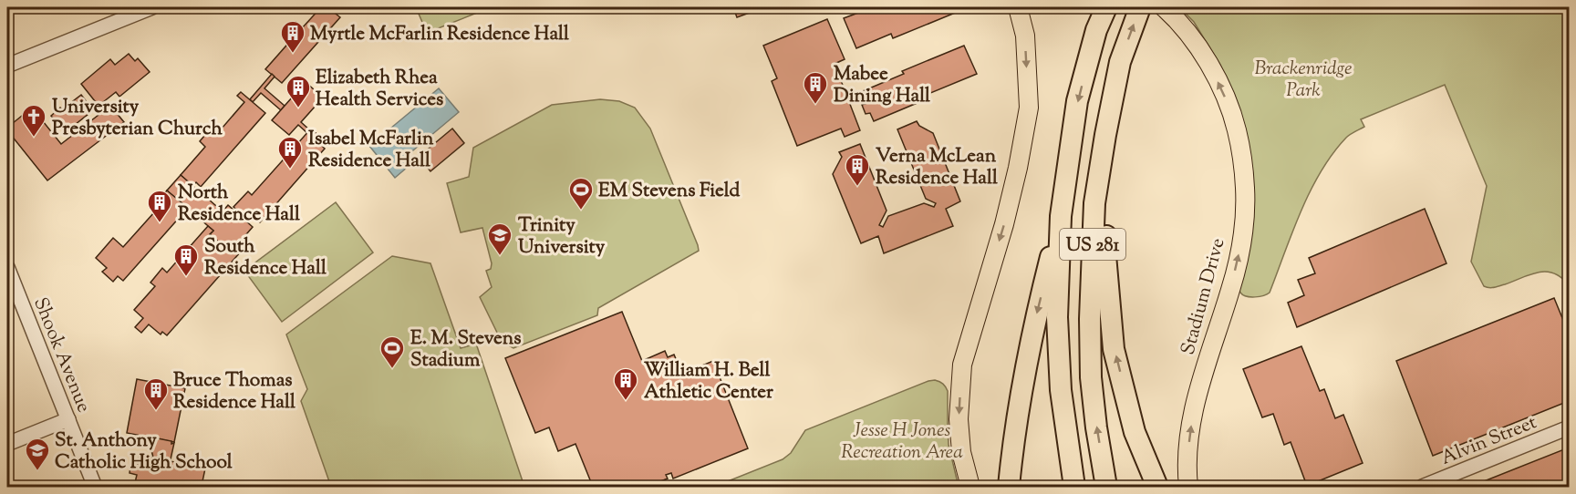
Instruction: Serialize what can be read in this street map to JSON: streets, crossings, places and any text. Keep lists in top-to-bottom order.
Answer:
{
  "streets": {
    "highway": ["US 281"],
    "main road": ["Stadium Drive"],
    "street": ["Shook Avenue", "Alvin Street"]
  },
  "one_way": ["Stadium Drive"],
  "parks": ["Brackenridge Park", "Jesse H Jones Recreation Area"],
  "places": {
    "building": [
      "Myrtle McFarlin Residence Hall",
      "Mabee Dining Hall",
      "Elizabeth Rhea Health Services",
      "Isabel McFarlin Residence Hall",
      "Verna McLean Residence Hall",
      "North Residence Hall",
      "South Residence Hall",
      "William H. Bell Athletic Center",
      "Bruce Thomas Residence Hall"
    ],
    "church": ["University Presbyterian Church"],
    "sports": ["EM Stevens Field", "E. M. Stevens Stadium"],
    "school or university": ["Trinity University", "St. Anthony Catholic High School"]
  }
}
